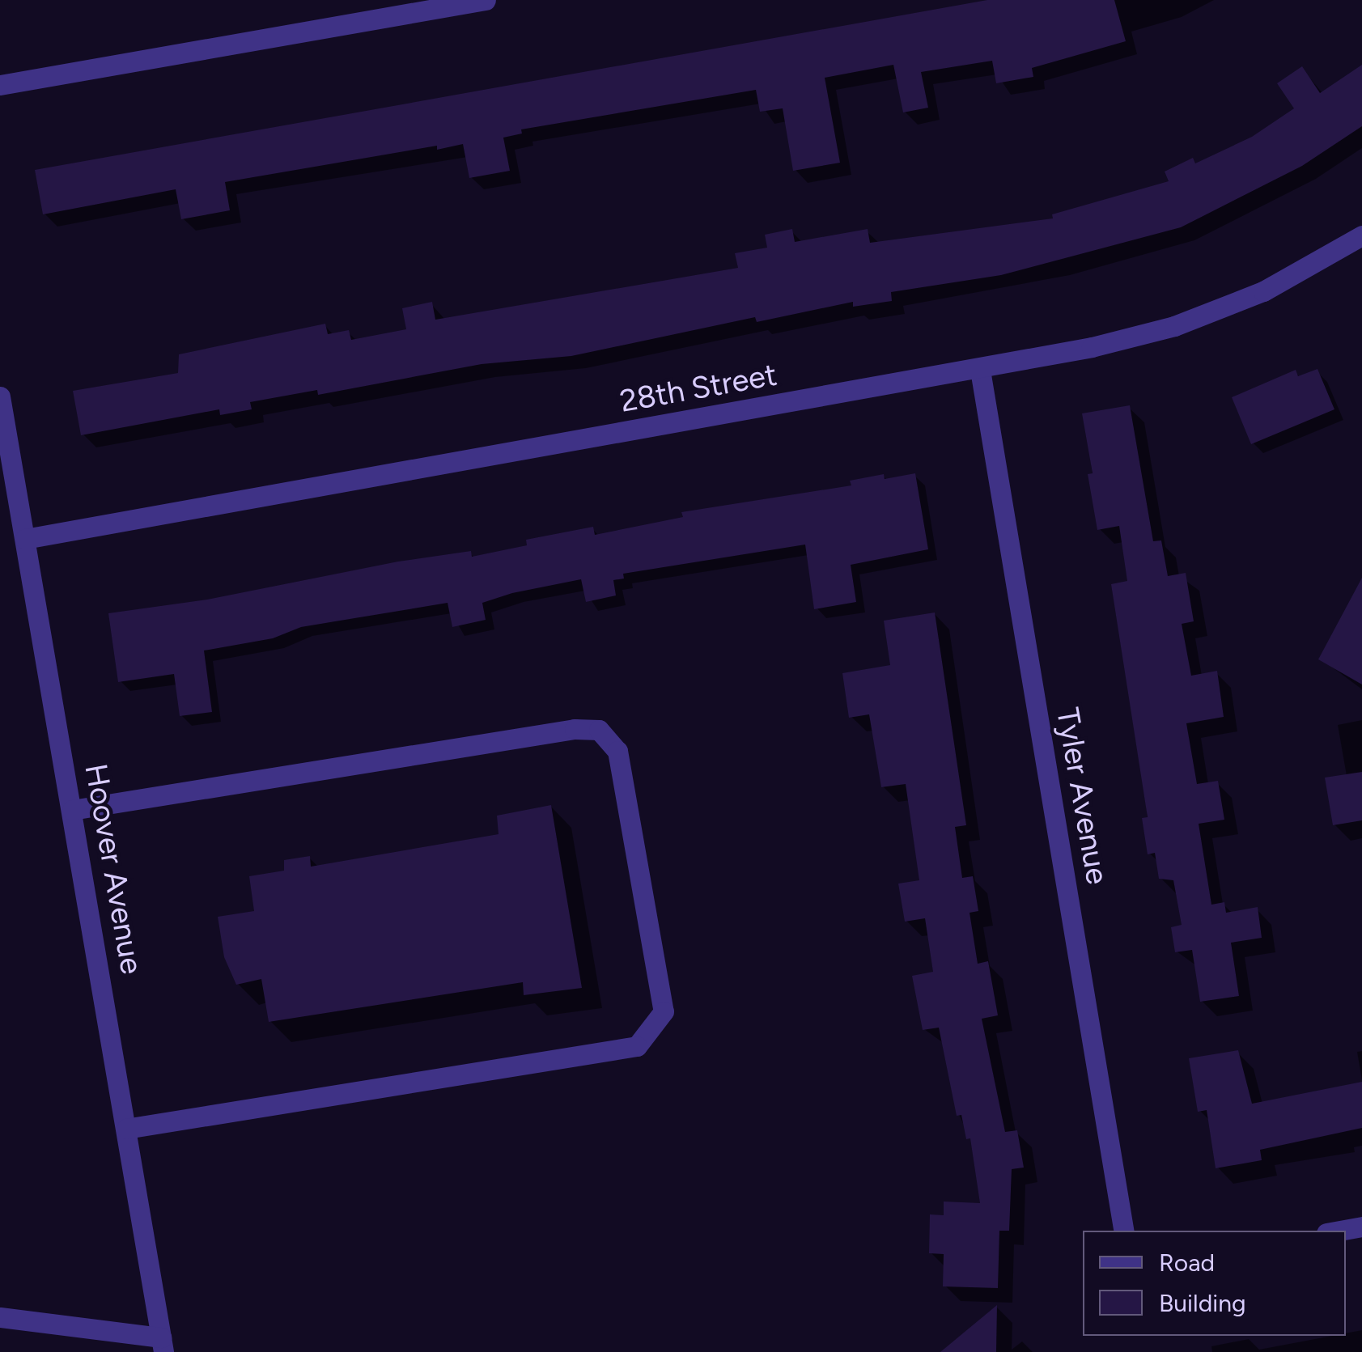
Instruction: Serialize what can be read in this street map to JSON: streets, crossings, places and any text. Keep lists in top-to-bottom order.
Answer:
{
  "streets": {
    "street": ["28th Street", "Tyler Avenue", "Hoover Avenue"]
  },
  "crossings": [
    ["28th Street", "Tyler Avenue"],
    ["28th Street", "Hoover Avenue"]
  ],
  "legend": ["Road", "Building"]
}
